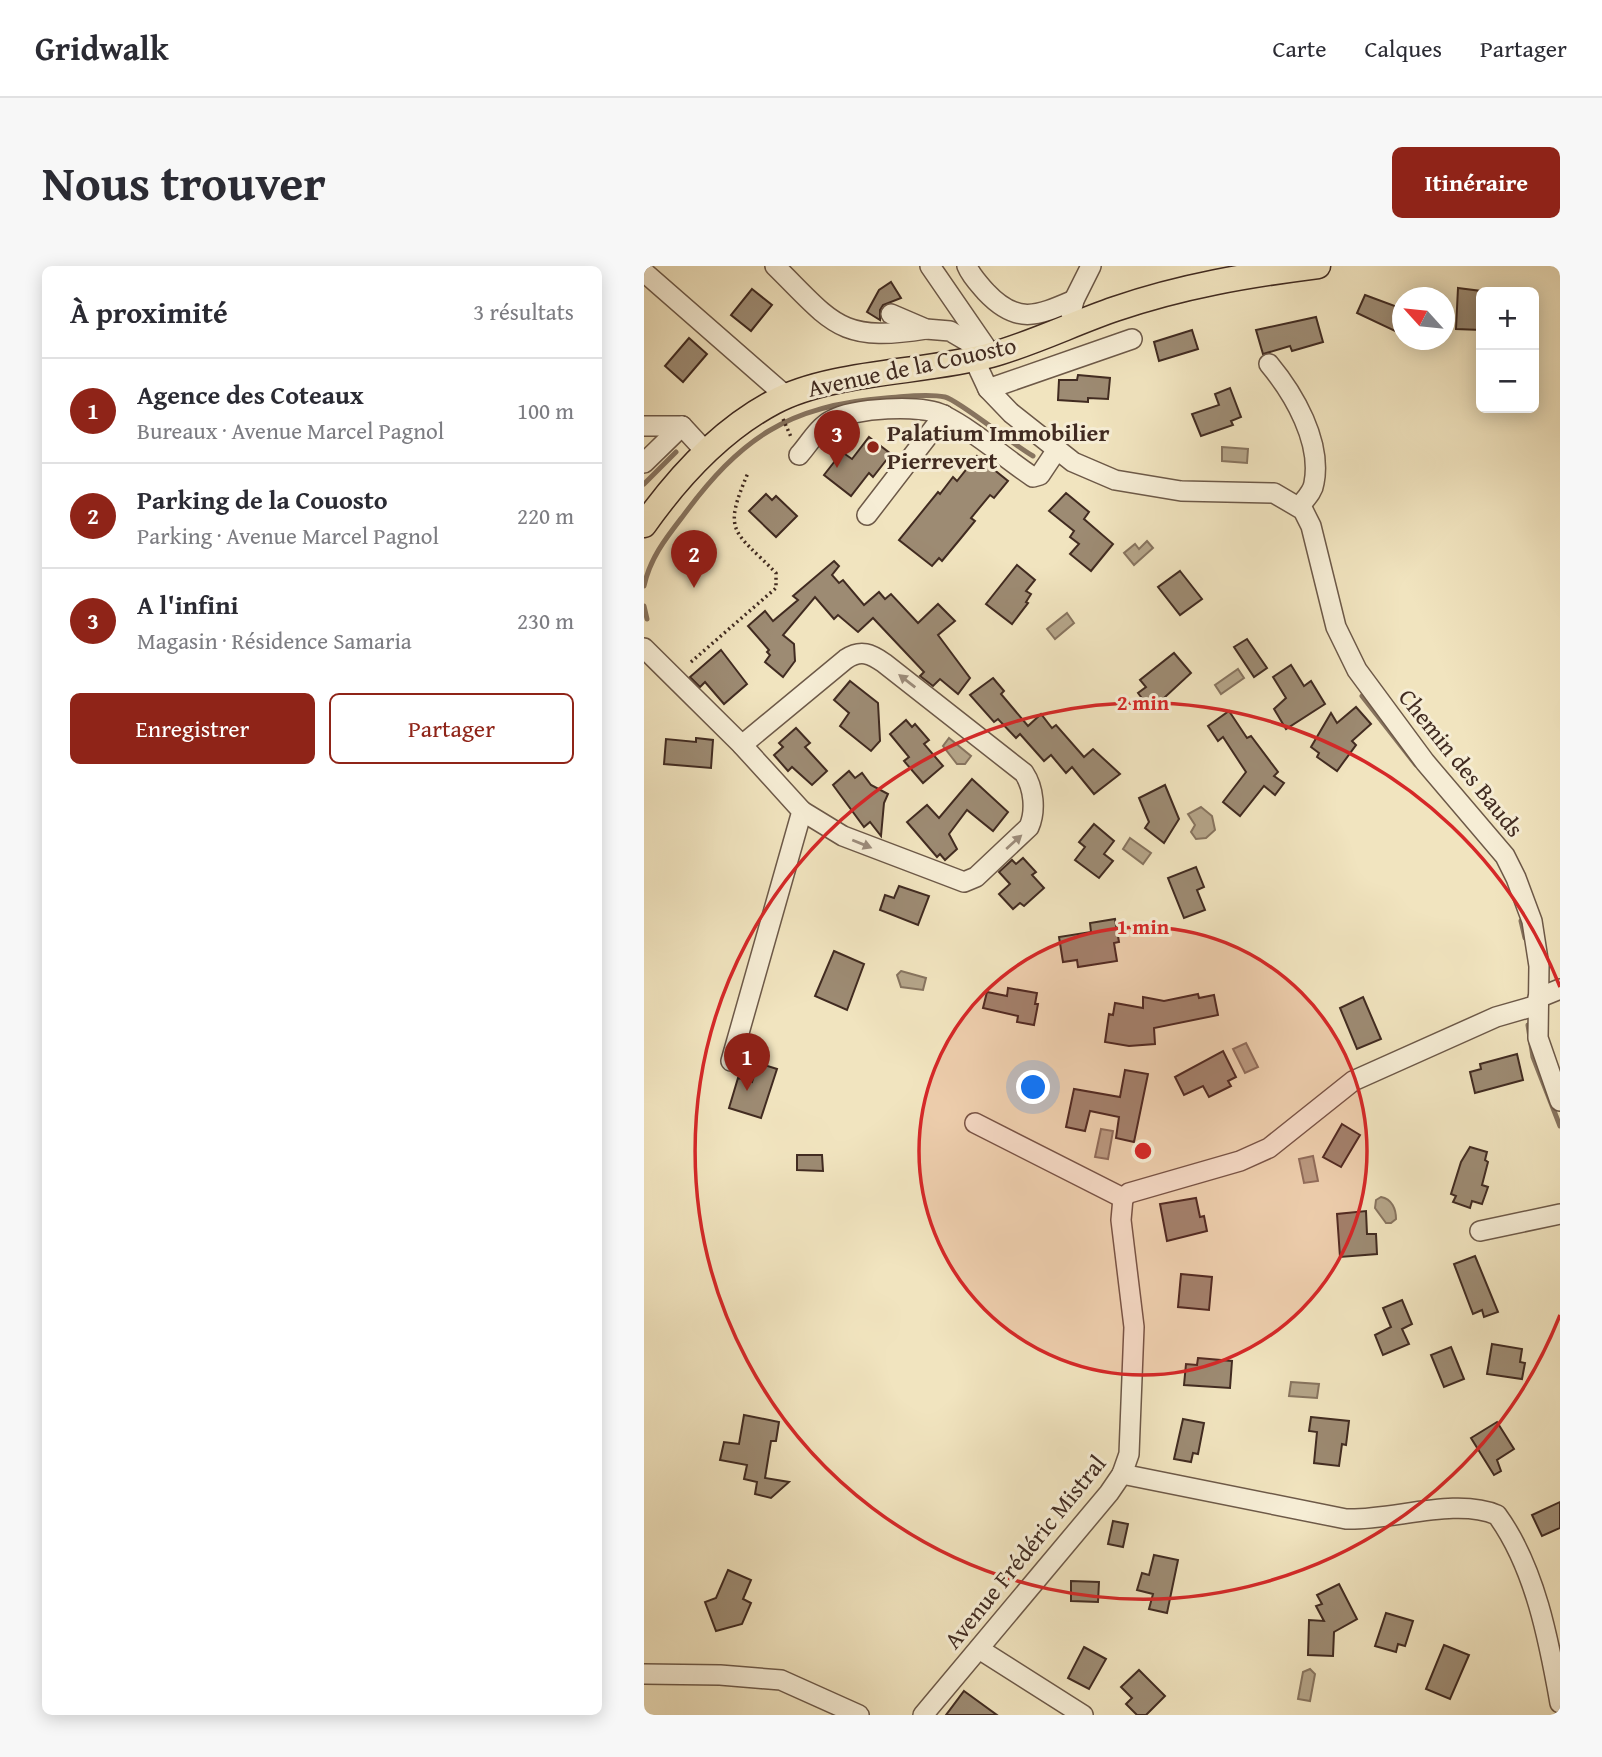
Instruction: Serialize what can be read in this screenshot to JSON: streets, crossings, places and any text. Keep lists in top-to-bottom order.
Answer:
{
  "streets": {
    "main road": ["Avenue de la Couosto"],
    "street": ["Chemin des Bauds", "Avenue Frédéric Mistral"]
  },
  "places": ["Palatium Immobilier Pierrevert"],
  "north": "top left",
  "page": {
    "header": "Gridwalk",
    "nav": ["Carte", "Calques", "Partager"],
    "title": "Nous trouver",
    "buttons": [
      "Itinéraire",
      ["Enregistrer", "Partager"]
    ],
    "heading": ["À proximité", "3 résultats"],
    "map_buttons": ["+", "−"],
    "list": [
      {
        "mark": "1",
        "name": "Agence des Coteaux",
        "note": "Bureaux · Avenue Marcel Pagnol",
        "value": "100 m"
      },
      {
        "mark": "2",
        "name": "Parking de la Couosto",
        "note": "Parking · Avenue Marcel Pagnol",
        "value": "220 m"
      },
      {
        "mark": "3",
        "name": "A l'infini",
        "note": "Magasin · Résidence Samaria",
        "value": "230 m"
      }
    ],
    "pins": ["3", "2", "1"]
  },
  "rings": ["2 min", "1 min"]
}
